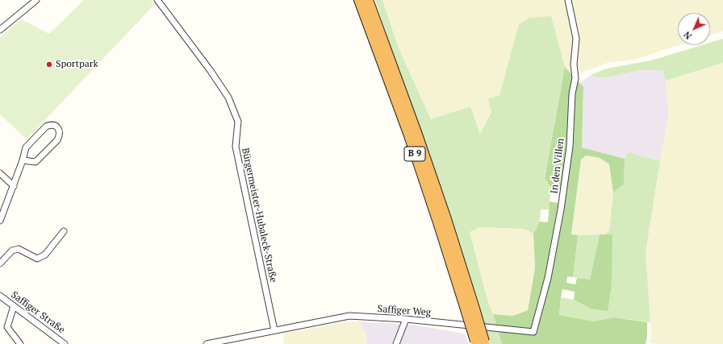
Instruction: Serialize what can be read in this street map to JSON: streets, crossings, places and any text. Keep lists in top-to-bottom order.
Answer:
{
  "streets": {
    "highway": ["B 9"],
    "street": [
      "In den Villen",
      "Bürgermeister-Hubaleck-Straße",
      "Saffiger Weg",
      "Saffiger Straße"
    ]
  },
  "crossings": [
    ["In den Villen", "Saffiger Weg"],
    ["Bürgermeister-Hubaleck-Straße", "Saffiger Weg"]
  ],
  "places": ["Sportpark"],
  "north": "bottom left"
}
